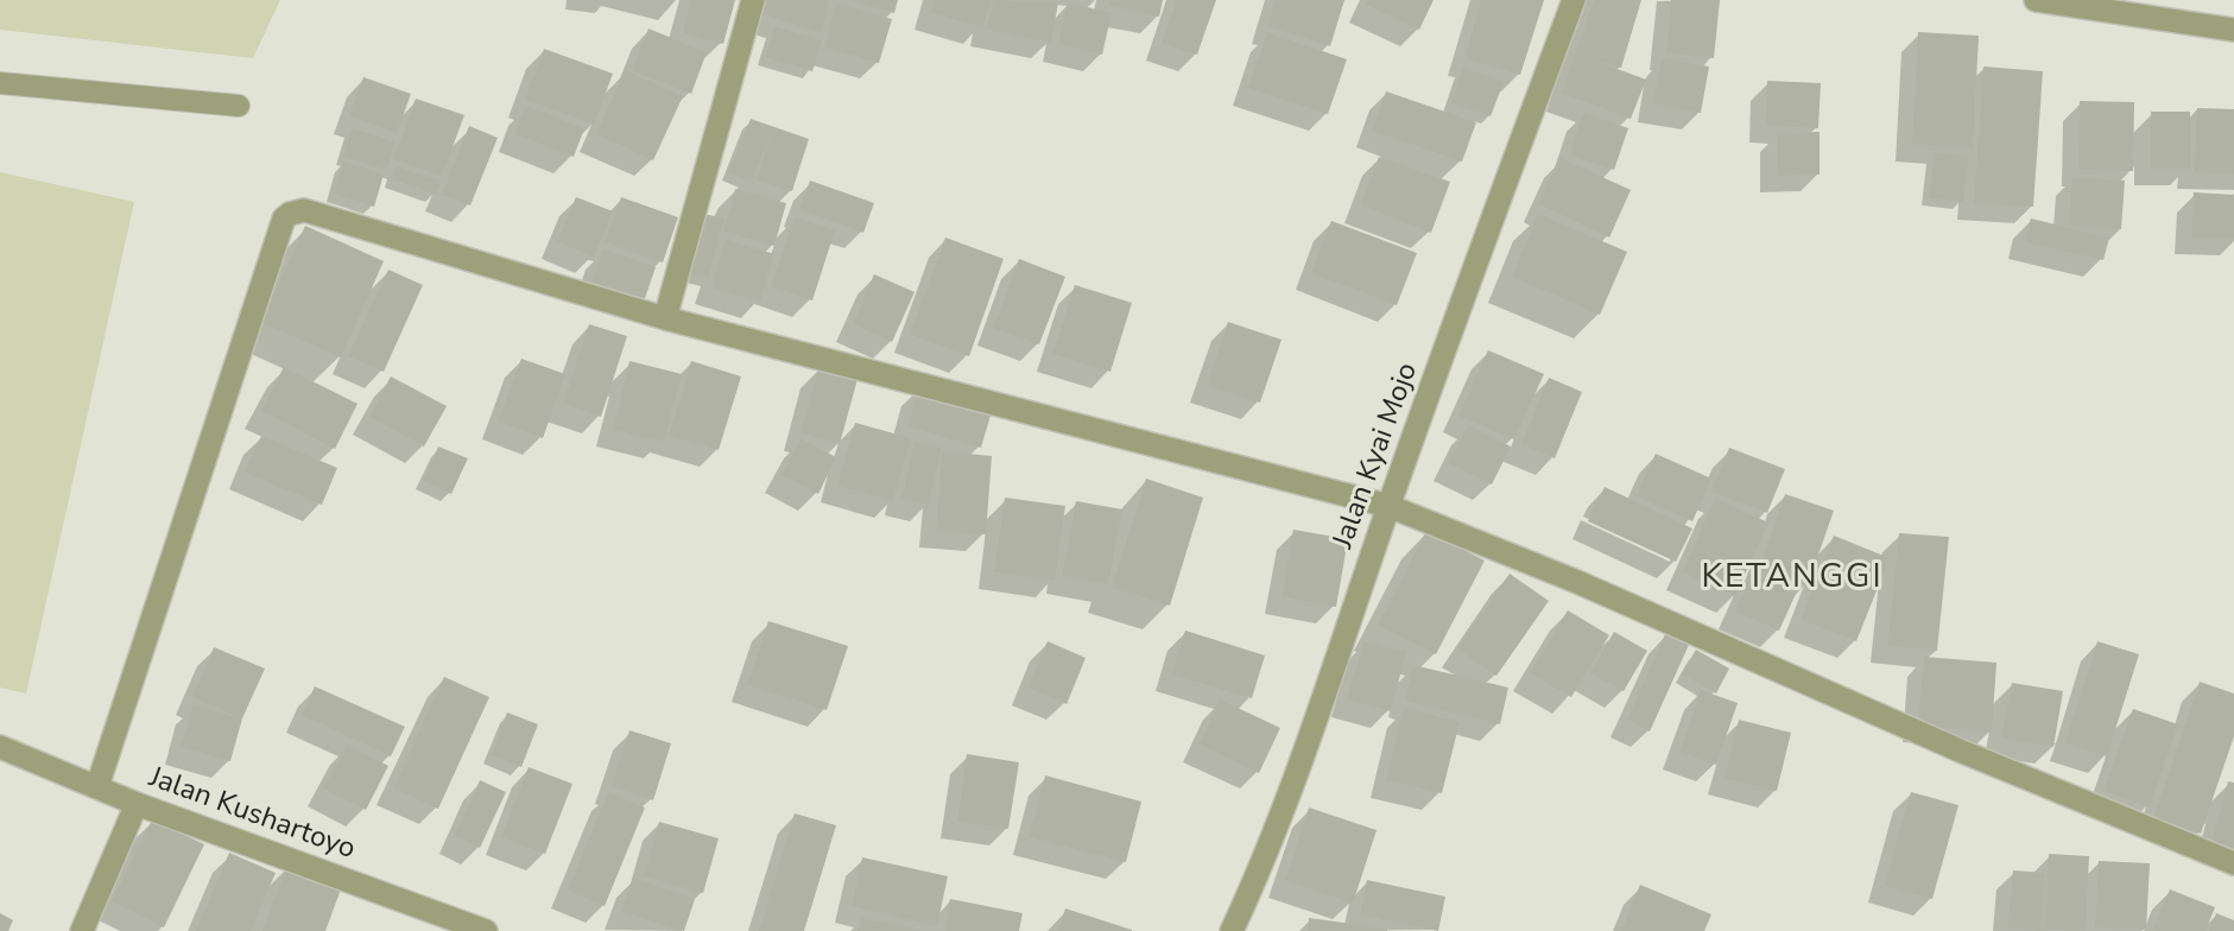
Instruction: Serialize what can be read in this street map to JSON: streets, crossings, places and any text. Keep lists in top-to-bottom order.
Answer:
{
  "streets": {
    "street": ["Jalan Kyai Mojo", "Jalan Kushartoyo"]
  },
  "districts": ["KETANGGI"]
}
